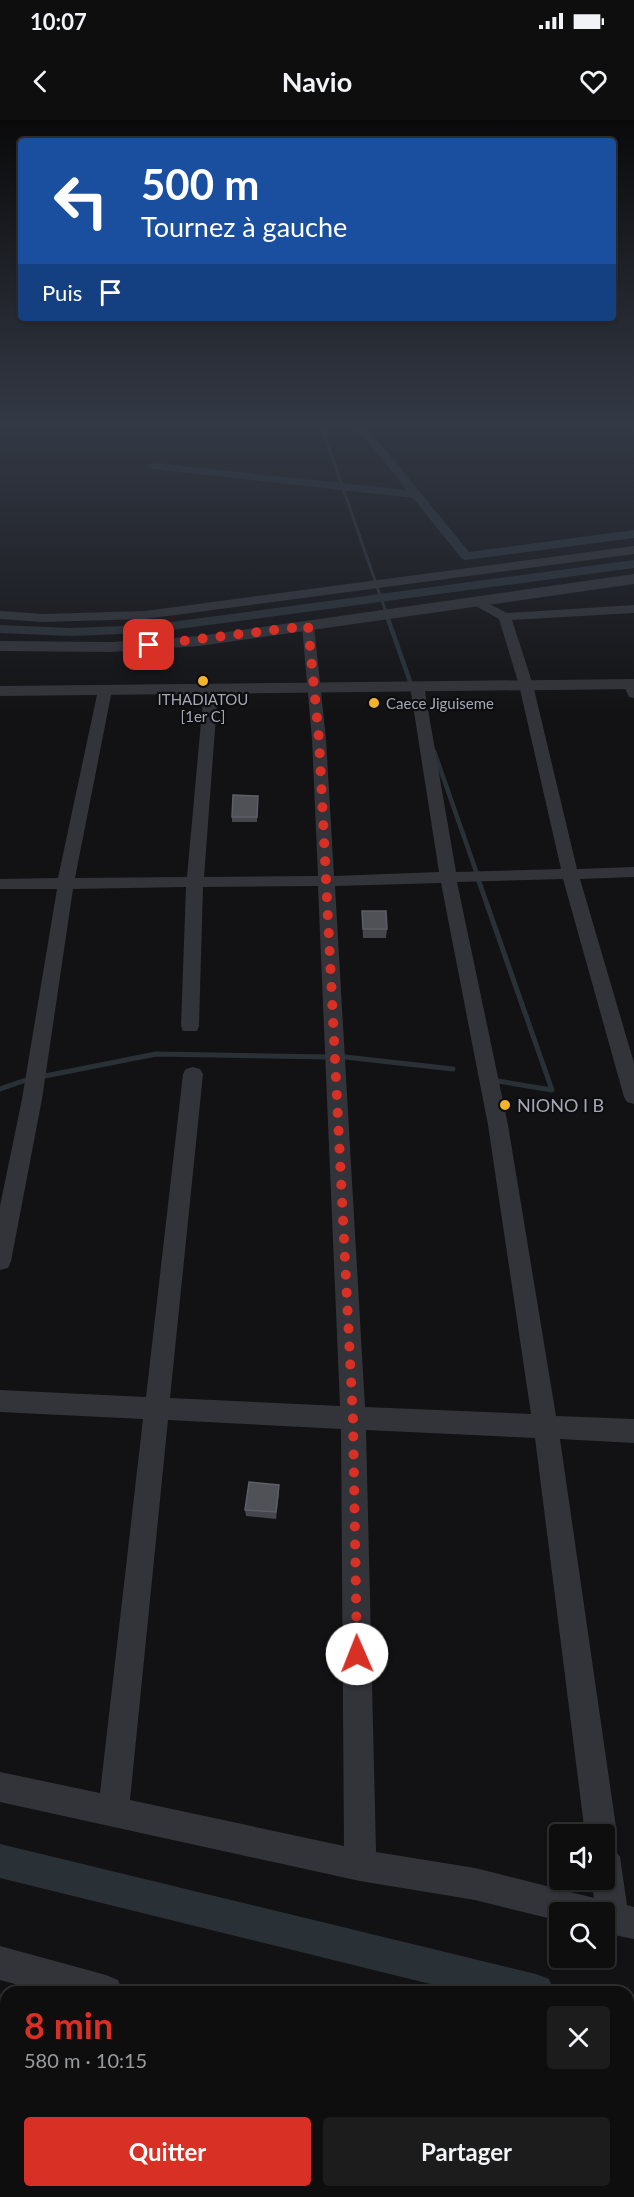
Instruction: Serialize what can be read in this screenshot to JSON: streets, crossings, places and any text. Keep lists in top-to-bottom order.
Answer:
{
  "places": ["ITHADIATOU [1er C]", "Caece Jiguiseme", "NIONO I B"],
  "page": {
    "status": "10:07",
    "header": "Navio",
    "turn": ["500 m", "Tournez à gauche"],
    "then": "Puis",
    "heading": ["8 min", "580 m · 10:15"],
    "buttons": ["Quitter", "Partager"]
  }
}
